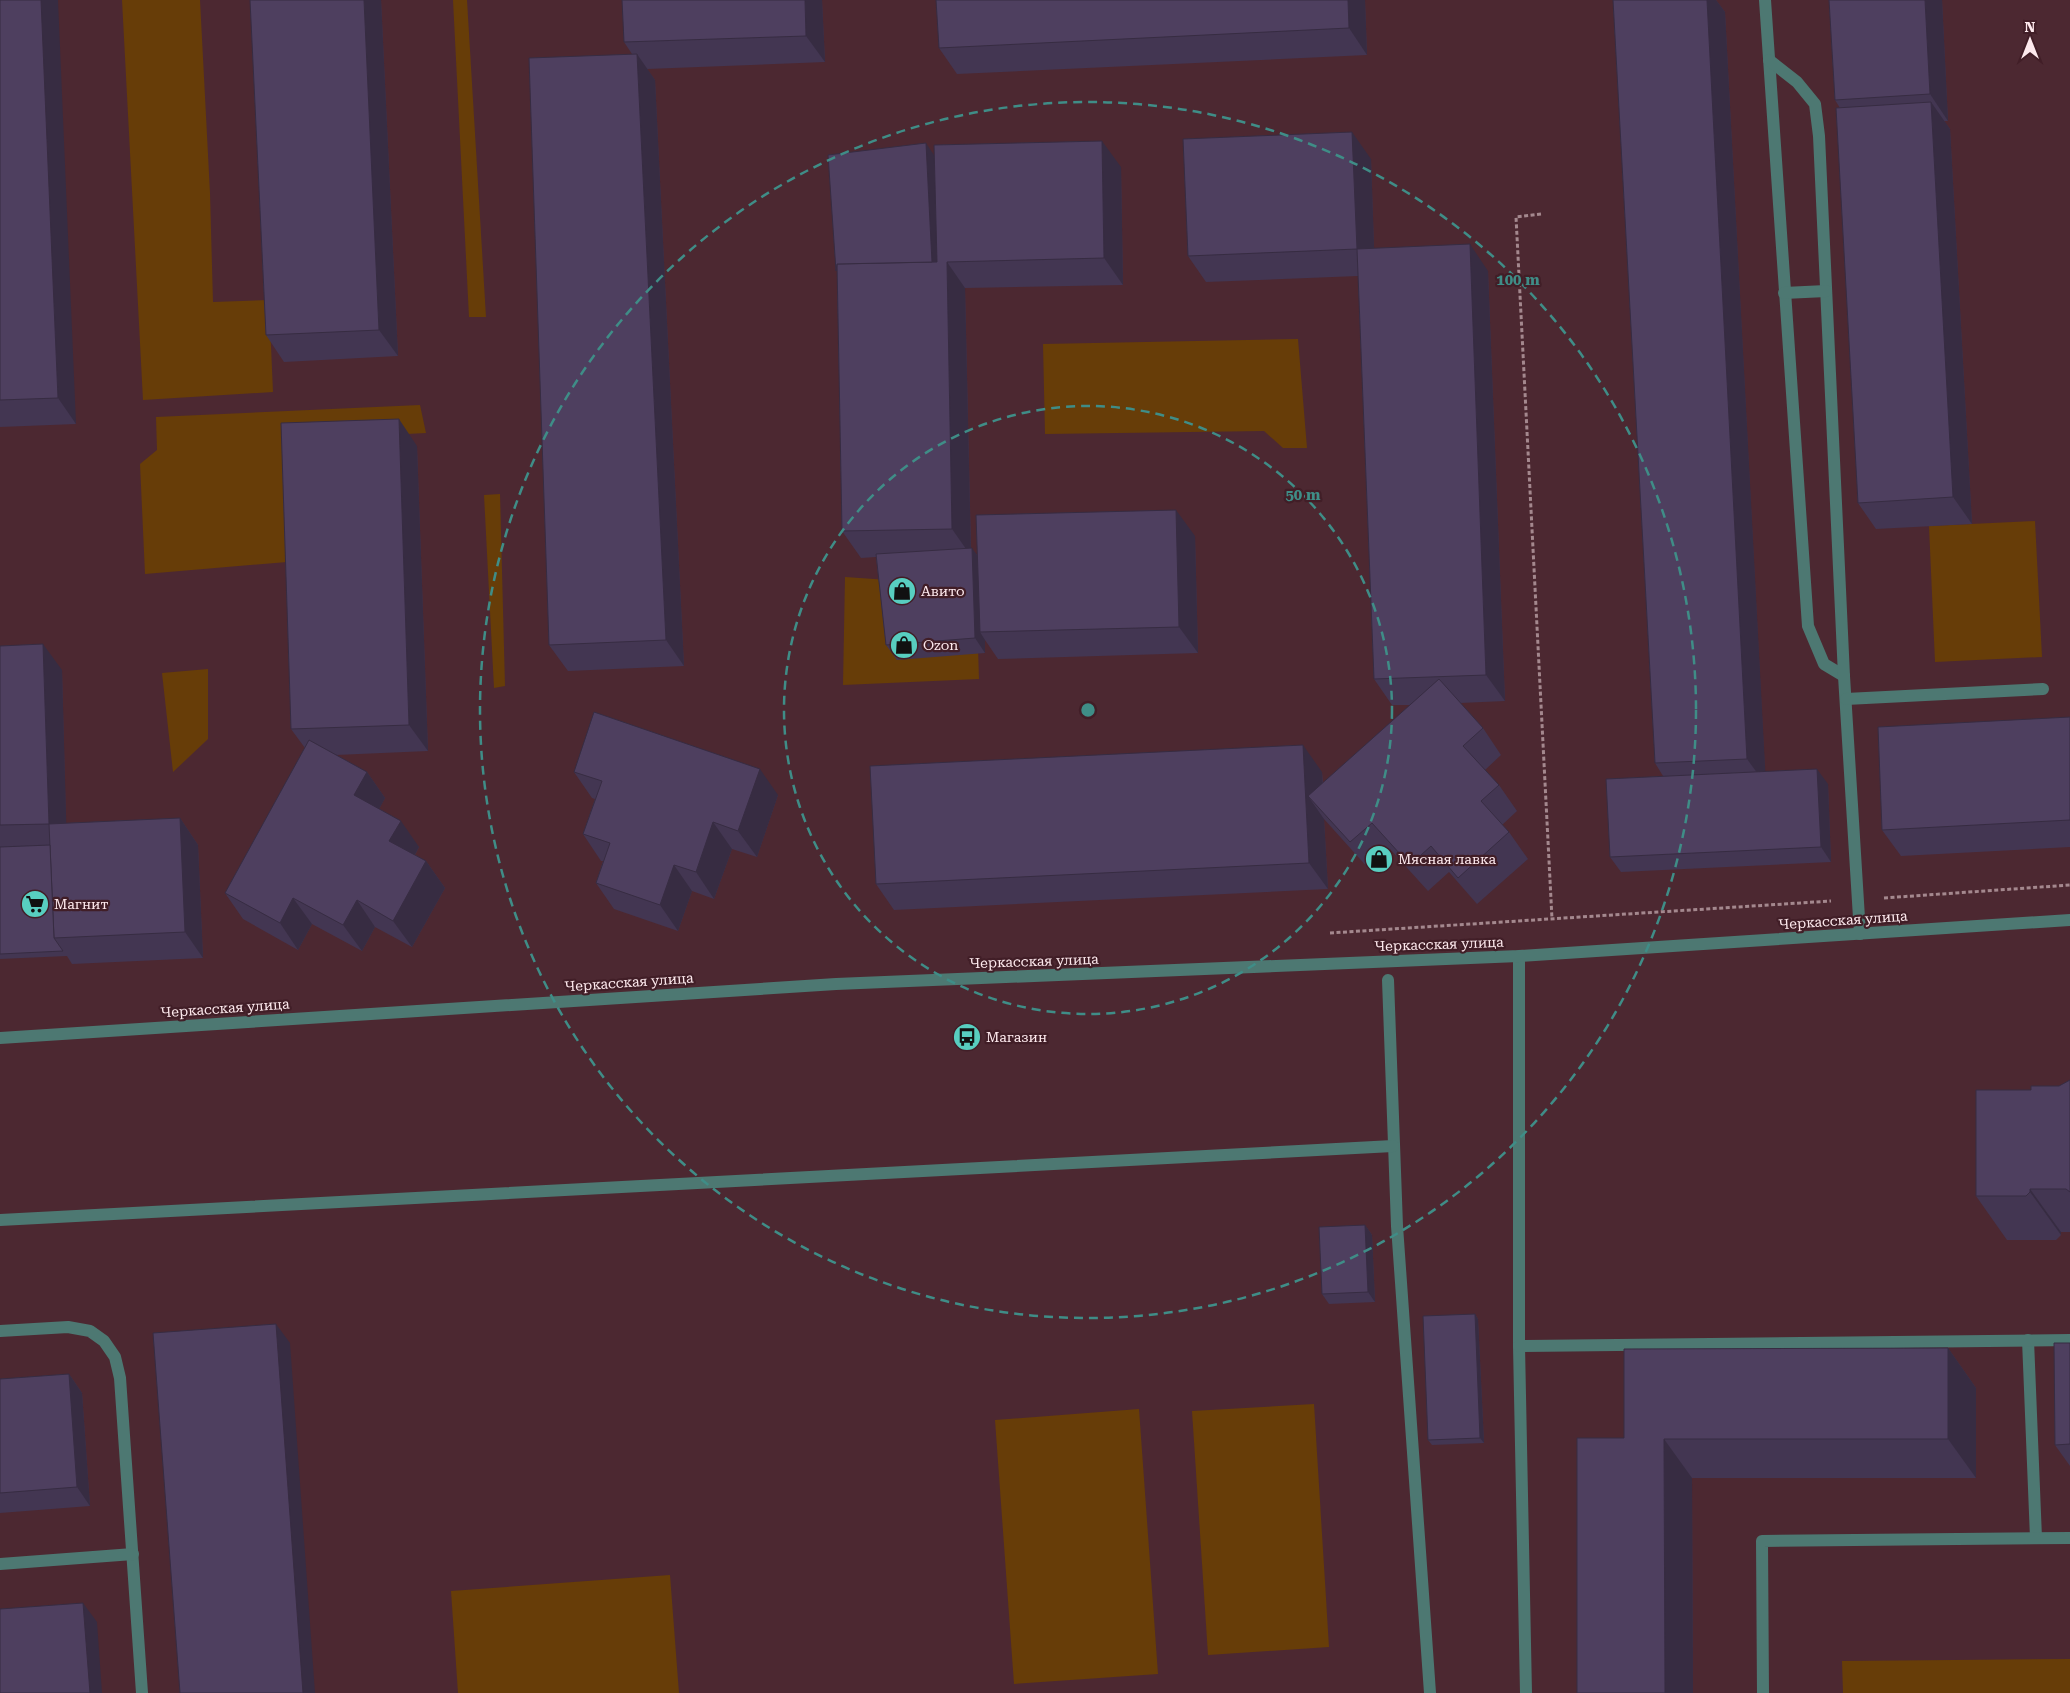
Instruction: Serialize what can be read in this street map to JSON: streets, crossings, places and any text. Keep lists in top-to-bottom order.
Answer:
{
  "streets": {
    "street": ["Черкасская улица"]
  },
  "places": {
    "shop": ["Авито", "Ozon", "Мясная лавка"],
    "supermarket": ["Магнит"],
    "bus stop": ["Магазин"]
  },
  "north": "top",
  "rings": ["100 m", "50 m"]
}
